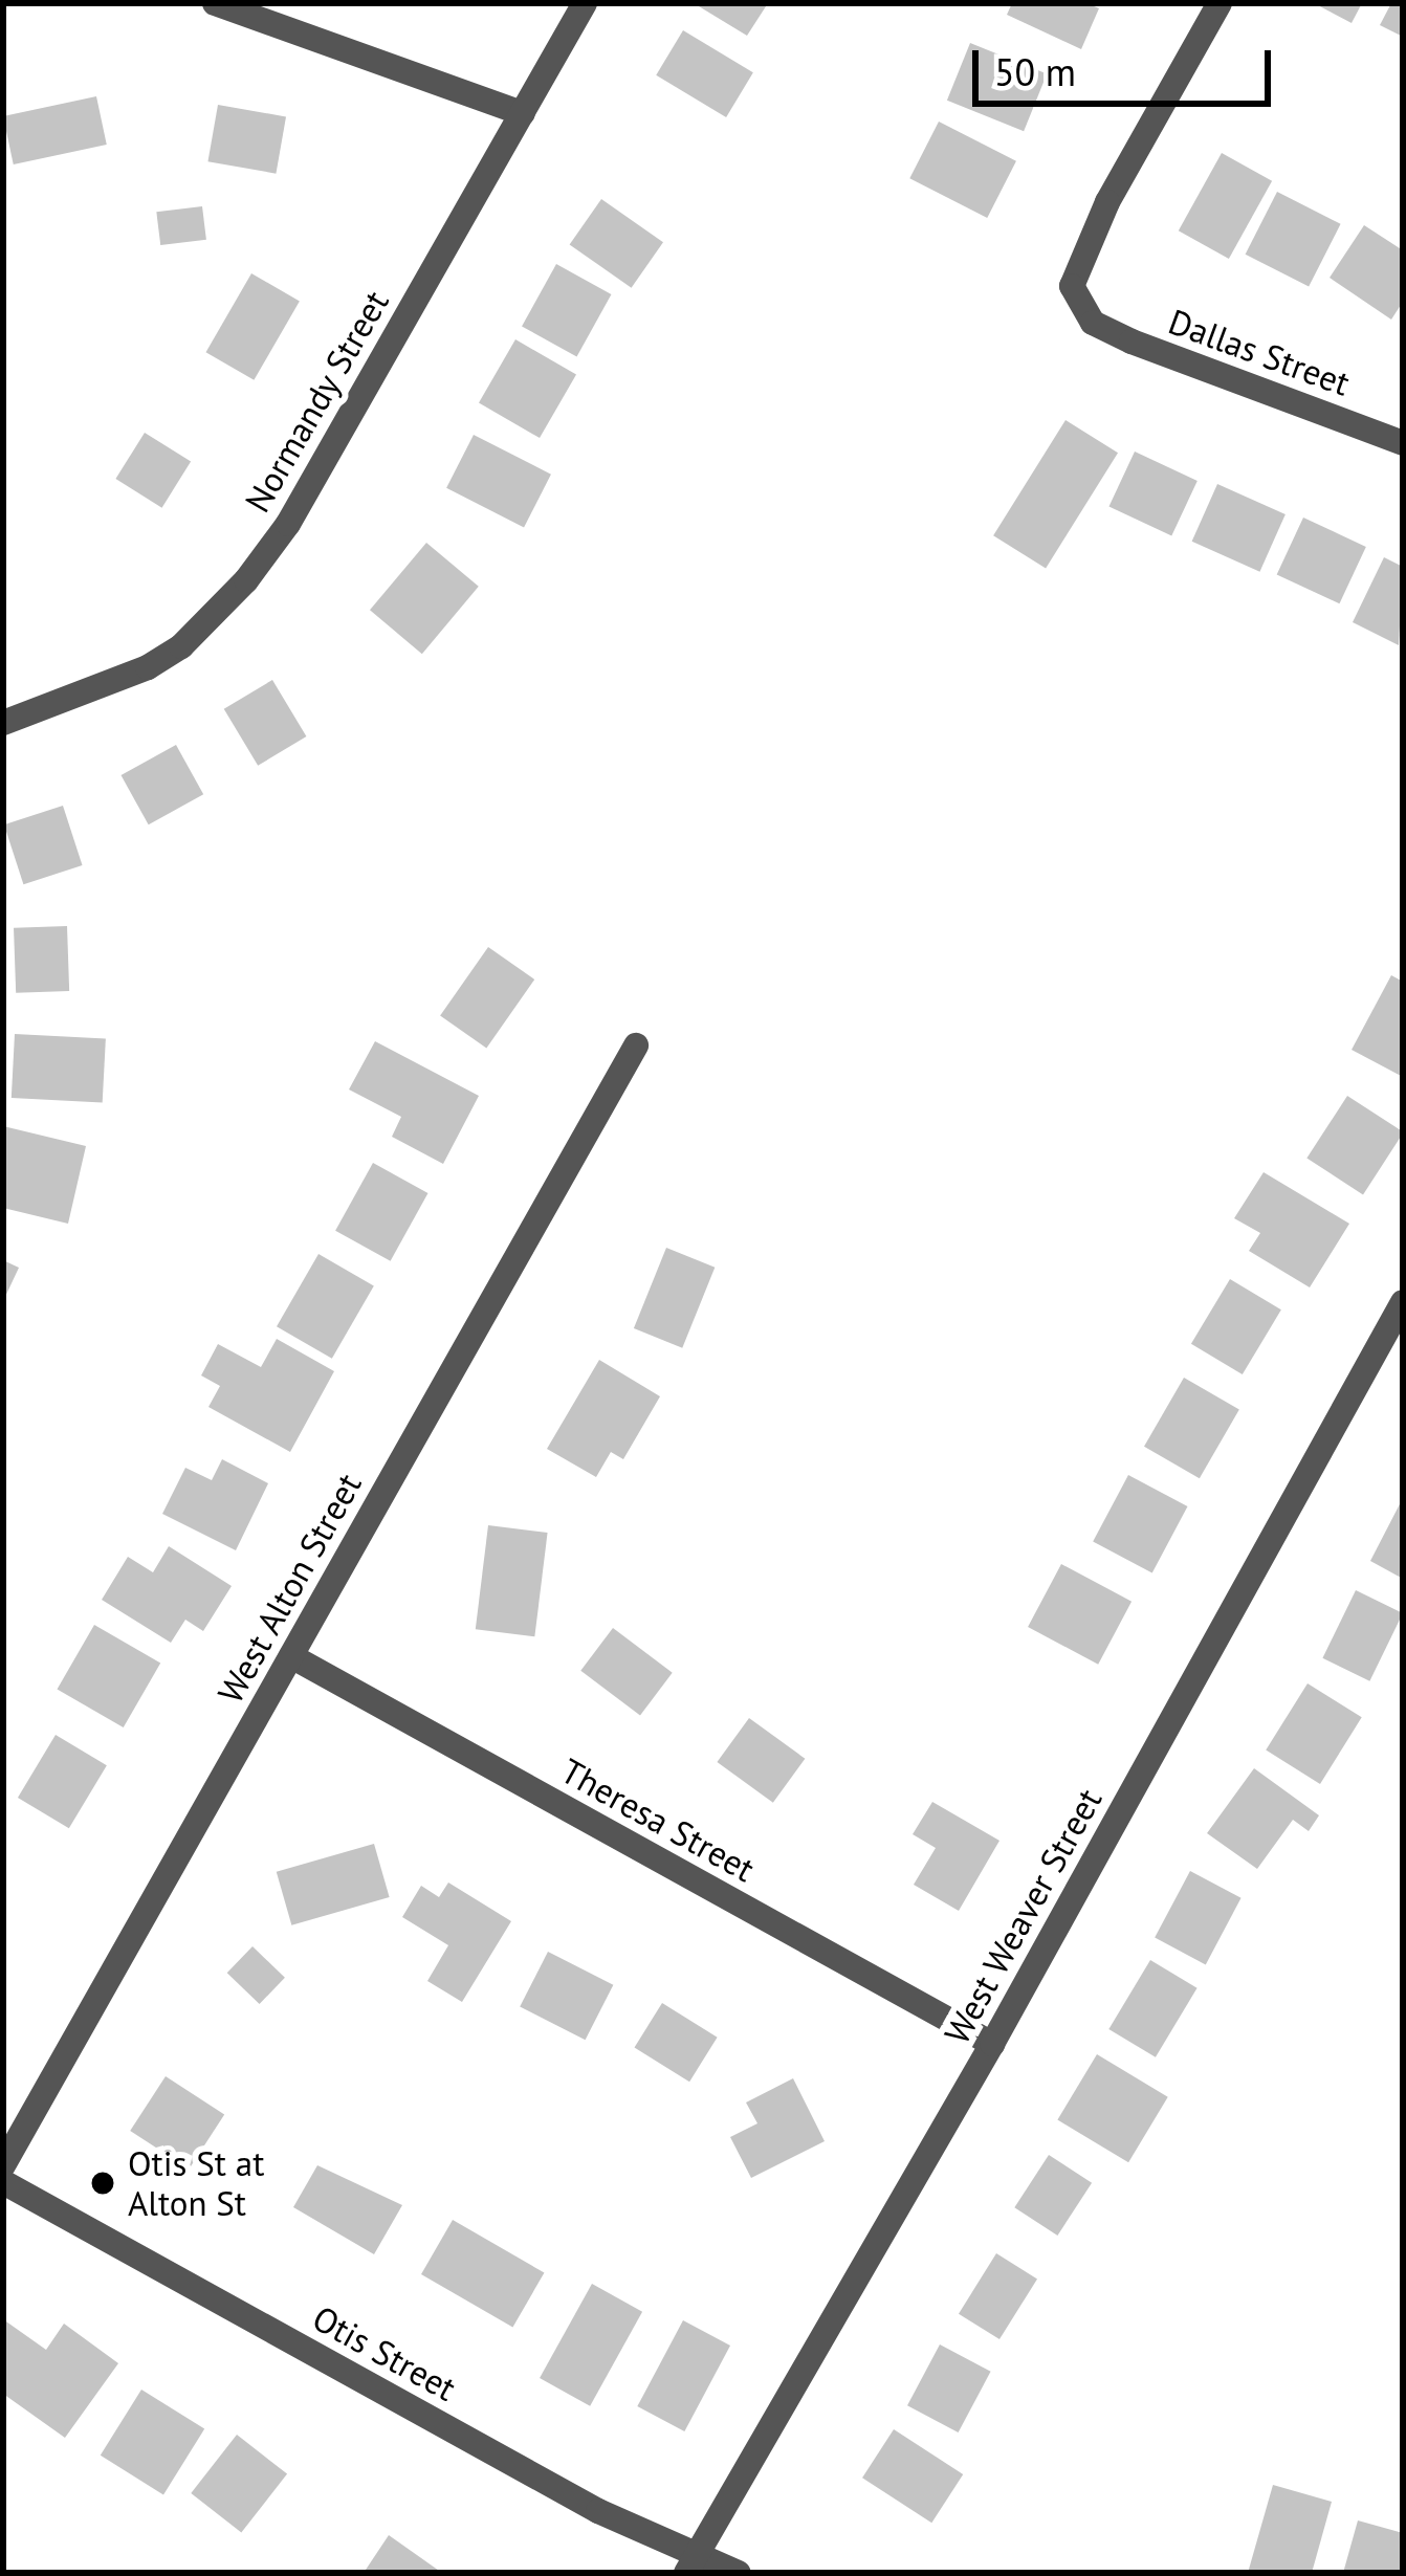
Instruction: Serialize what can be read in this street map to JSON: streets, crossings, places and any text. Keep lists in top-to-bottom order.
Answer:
{
  "streets": {
    "street": [
      "Dallas Street",
      "Normandy Street",
      "West Alton Street",
      "Theresa Street",
      "West Weaver Street",
      "Otis Street"
    ]
  },
  "crossings": [
    ["West Alton Street", "Theresa Street"],
    ["Theresa Street", "West Weaver Street"],
    ["West Weaver Street", "Otis Street"]
  ],
  "places": ["Otis St at Alton St"],
  "scale_bar": "50 m"
}
